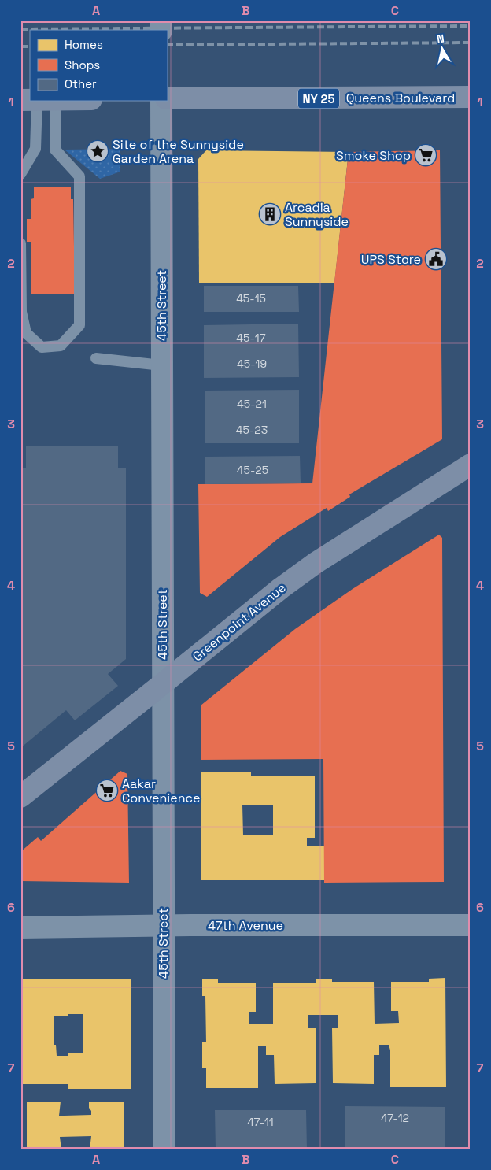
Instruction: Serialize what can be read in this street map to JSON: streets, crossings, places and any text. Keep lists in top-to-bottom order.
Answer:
{
  "streets": {
    "main road": ["Queens Boulevard", "NY 25", "Greenpoint Avenue"],
    "street": ["45th Street", "47th Avenue"]
  },
  "crossings": [
    ["45th Street", "Greenpoint Avenue"],
    ["45th Street", "47th Avenue"]
  ],
  "places": {
    "place": ["Site of the Sunnyside Garden Arena"],
    "supermarket": ["Smoke Shop", "Aakar Convenience"],
    "building": ["Arcadia Sunnyside"],
    "public building": ["UPS Store"]
  },
  "house_numbers": [
    "45-15",
    "45-17",
    "45-19",
    "45-21",
    "45-23",
    "45-25",
    "47-12",
    "47-11"
  ],
  "legend": ["Homes", "Shops", "Other"],
  "north": "top",
  "grid": {
    "columns": ["A", "B", "C"],
    "rows": [
      "1",
      "2",
      "3",
      "4",
      "5",
      "6",
      "7"
    ]
  }
}
